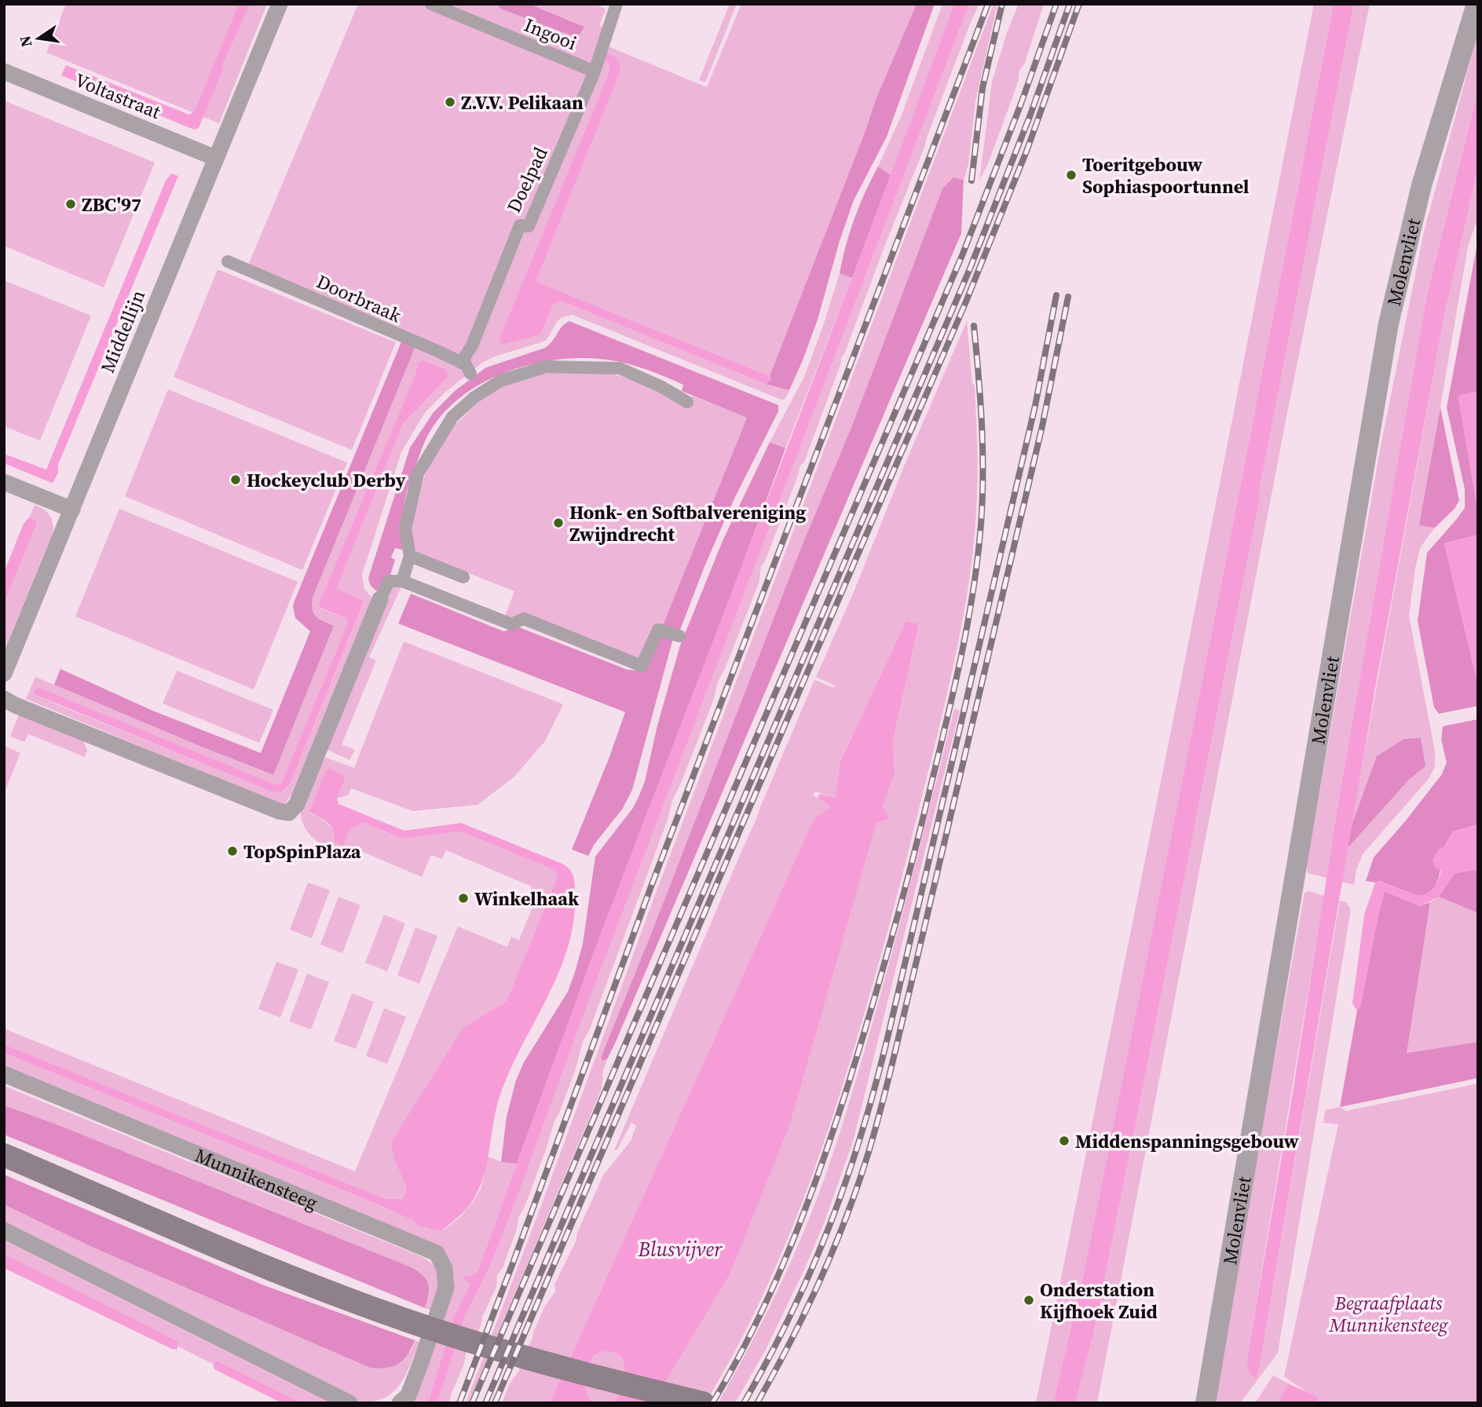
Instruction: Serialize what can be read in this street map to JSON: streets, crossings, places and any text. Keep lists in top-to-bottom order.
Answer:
{
  "streets": {
    "street": [
      "Ingooi",
      "Voltastraat",
      "Doelpad",
      "Molenvliet",
      "Doorbraak",
      "Middellijn",
      "Munnikensteeg"
    ]
  },
  "crossings": [
    ["Ingooi", "Doelpad"],
    ["Voltastraat", "Middellijn"],
    ["Doelpad", "Doorbraak"]
  ],
  "water": ["Blusvijver"],
  "parks": ["Begraafplaats Munnikensteeg"],
  "places": [
    "Z.V.V. Pelikaan",
    "Toeritgebouw Sophiaspoortunnel",
    "ZBC'97",
    "Hockeyclub Derby",
    "Honk- en Softbalvereniging Zwijndrecht",
    "TopSpinPlaza",
    "Winkelhaak",
    "Middenspanningsgebouw",
    "Onderstation Kijfhoek Zuid"
  ],
  "north": "left"
}
